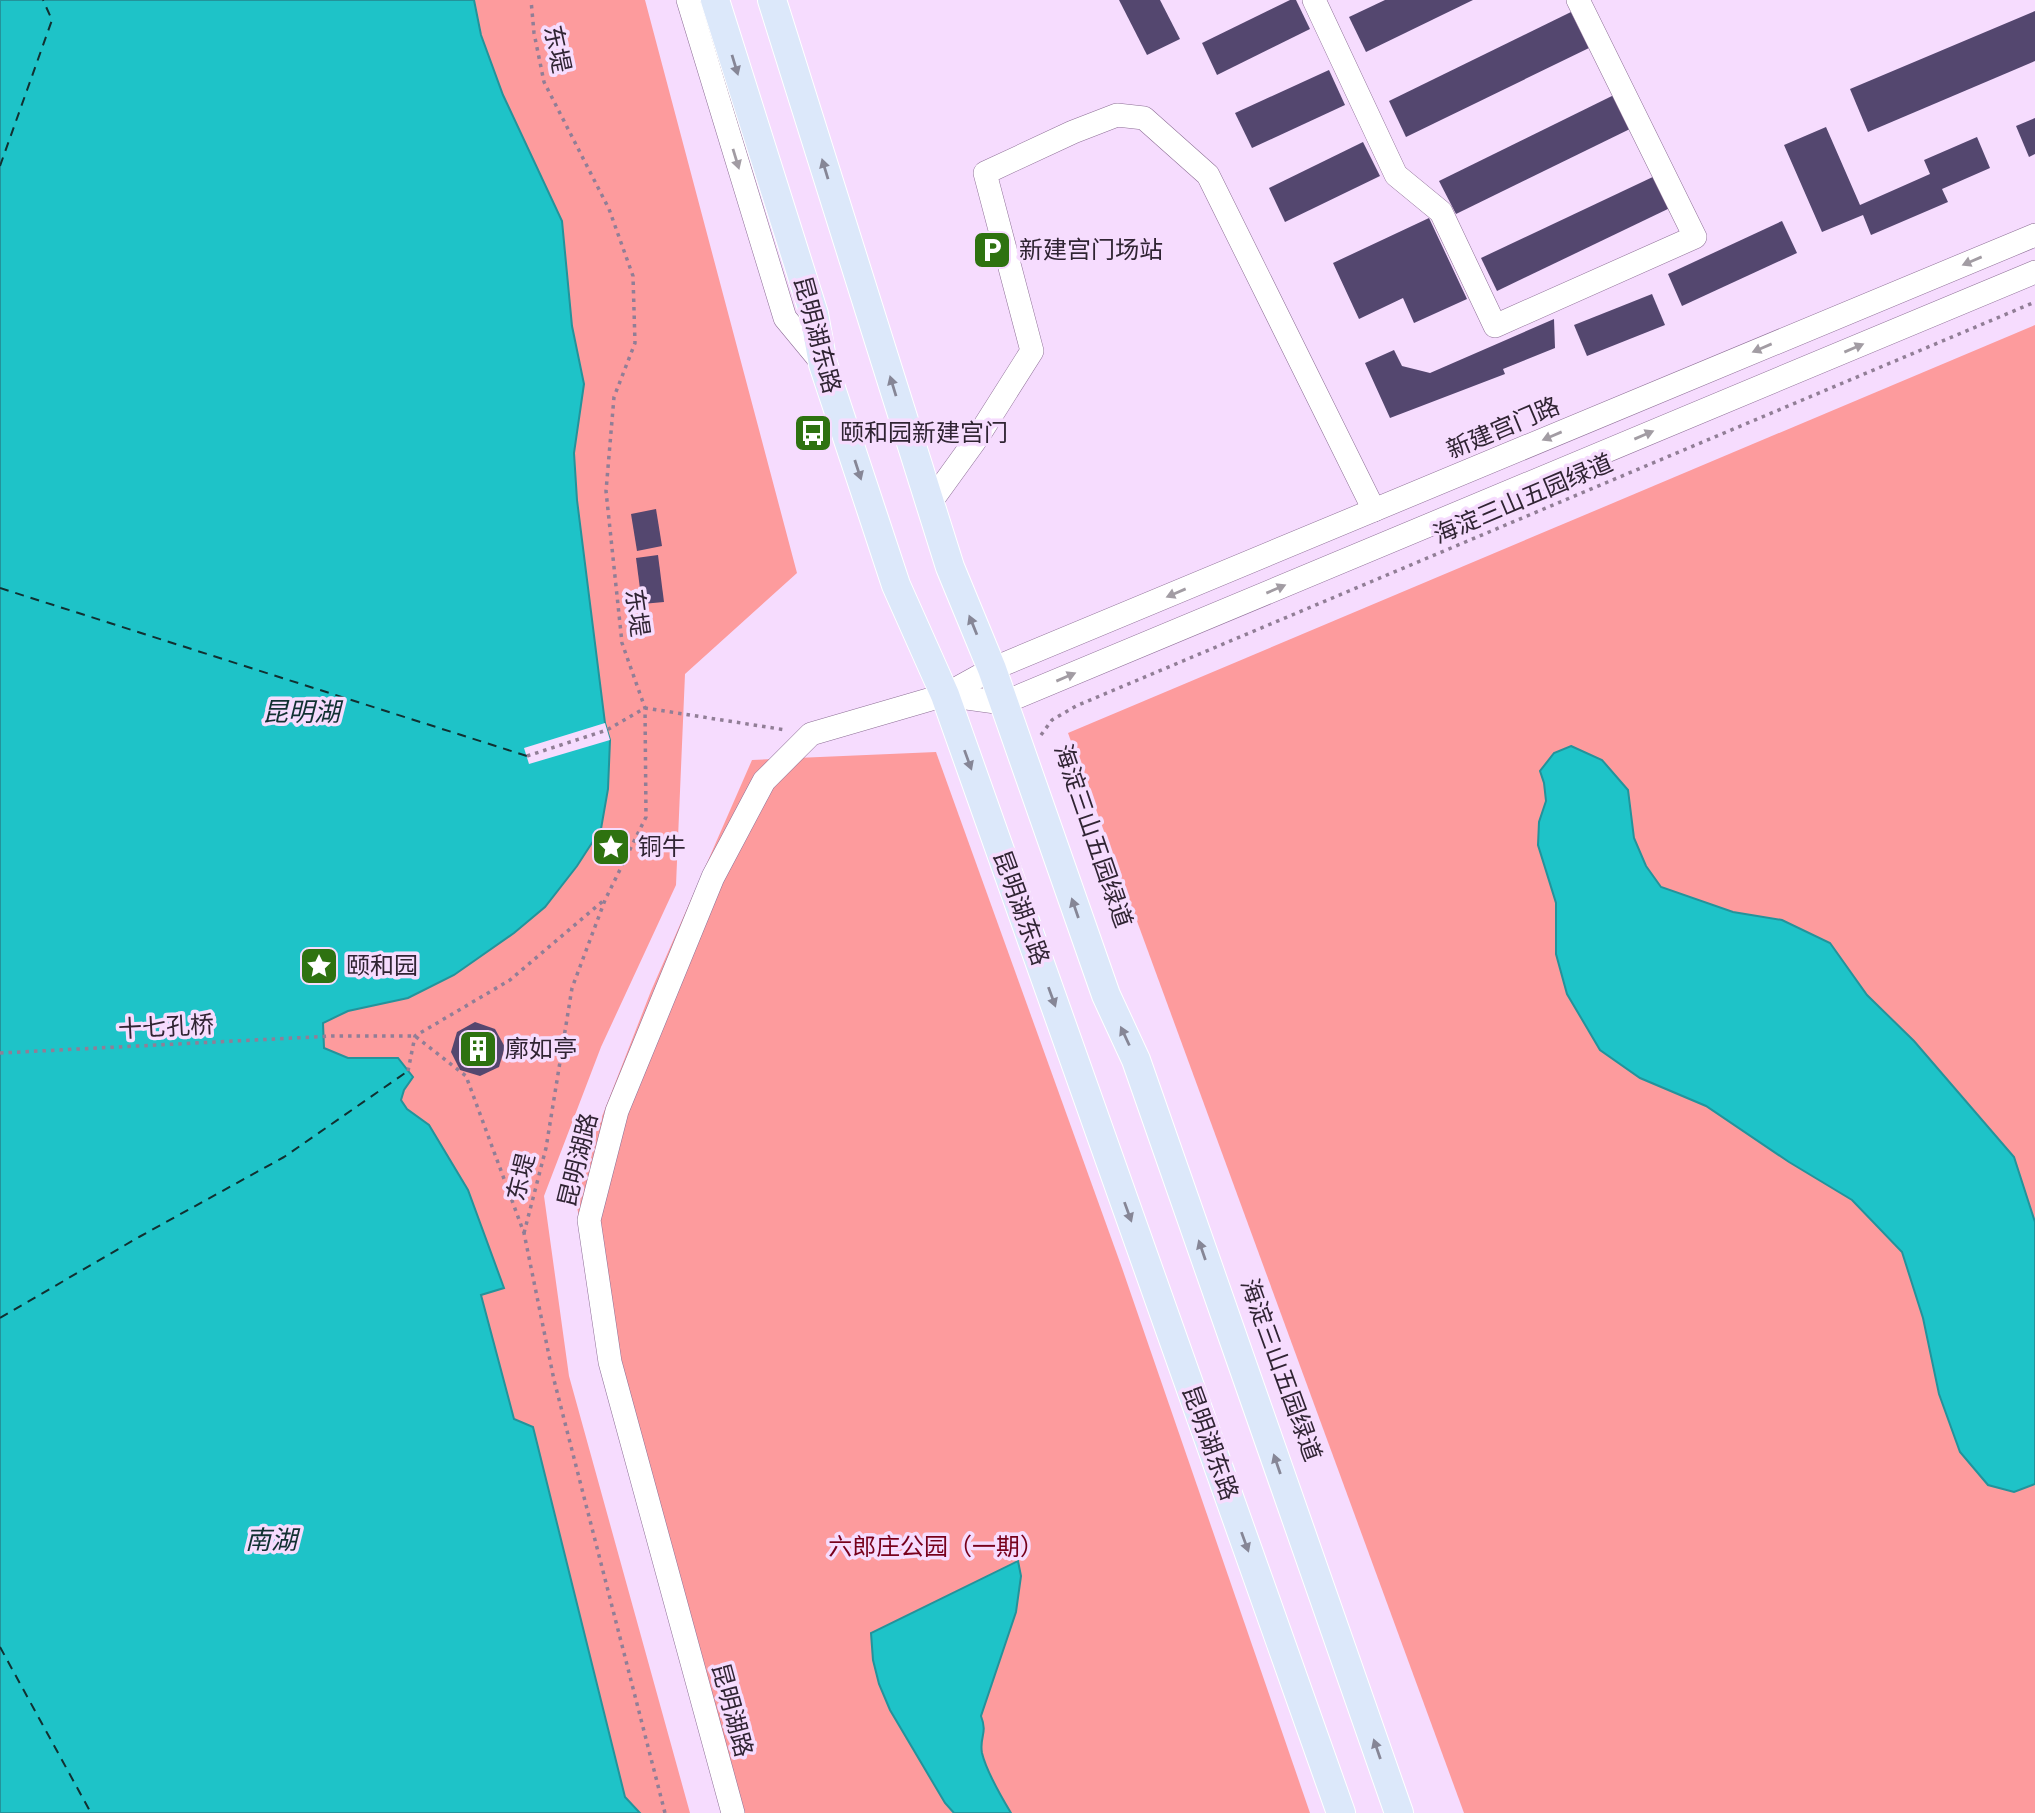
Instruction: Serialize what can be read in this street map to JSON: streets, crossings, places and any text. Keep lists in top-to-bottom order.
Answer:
{
  "streets": {
    "main road": ["昆明湖东路"],
    "street": ["新建宫门路", "昆明湖路"],
    "path": ["东堤", "海淀三山五园绿道", "十七孔桥"]
  },
  "crossings": [
    ["昆明湖东路", "新建宫门路"],
    ["昆明湖东路", "昆明湖路"],
    ["新建宫门路", "昆明湖路"]
  ],
  "water": ["昆明湖", "南湖"],
  "parks": ["六郎庄公园（一期）"],
  "places": {
    "parking": ["新建宫门场站"],
    "bus stop": ["颐和园新建宫门"],
    "place": ["铜牛", "颐和园"],
    "building": ["廓如亭"]
  }
}
